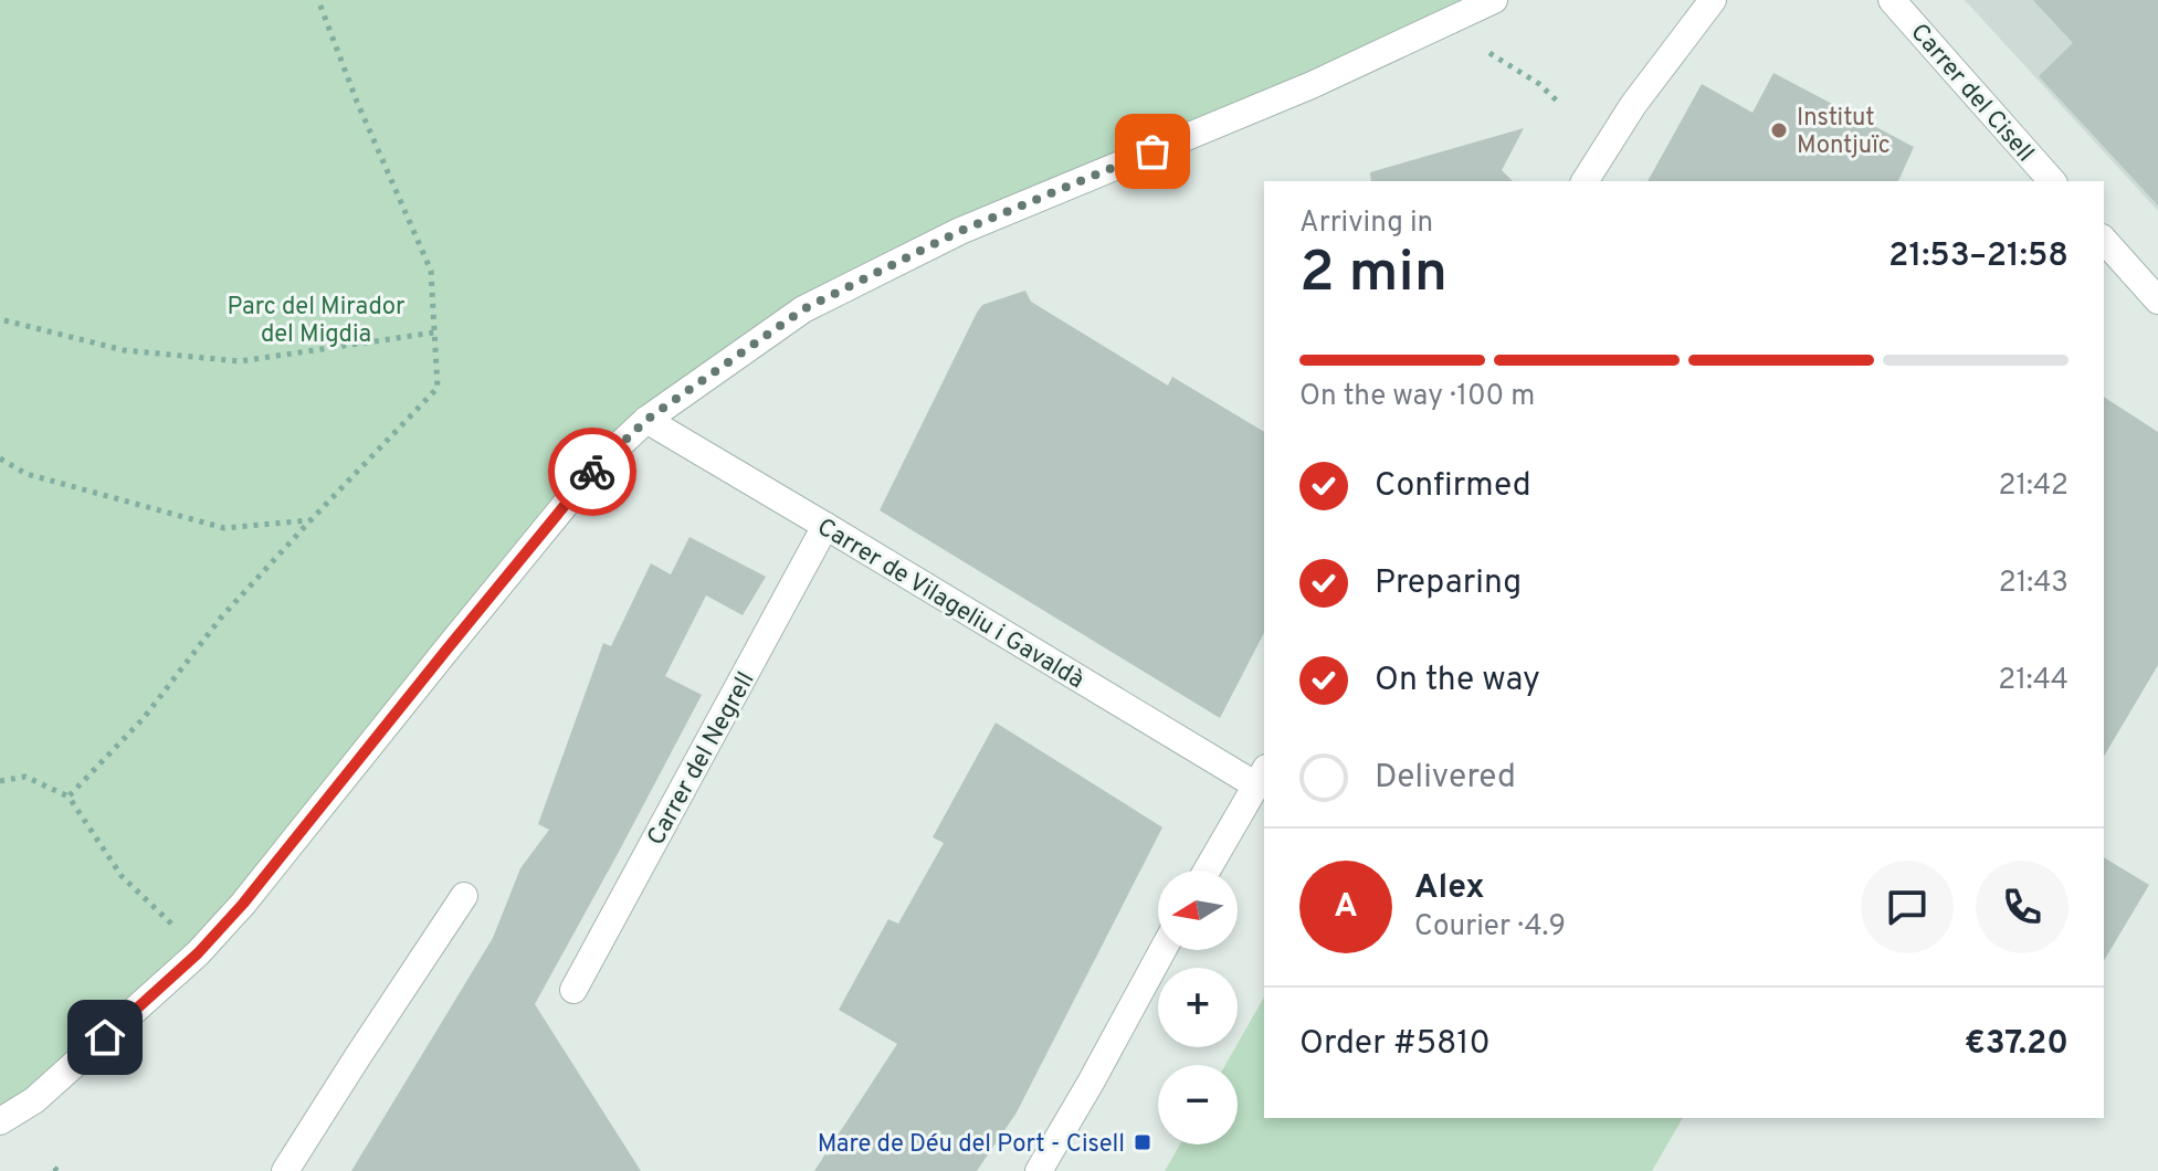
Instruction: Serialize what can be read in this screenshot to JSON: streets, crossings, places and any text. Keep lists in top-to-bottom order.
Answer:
{
  "streets": {
    "street": ["Carrer del Cisell", "Carrer de Vilageliu i Gavaldà", "Carrer del Negrell"]
  },
  "crossings": [
    ["Carrer de Vilageliu i Gavaldà", "Carrer del Negrell"]
  ],
  "parks": ["Parc del Mirador del Migdia"],
  "places": {
    "other": ["Institut Montjuïc"],
    "transit": ["Mare de Déu del Port - Cisell"]
  },
  "north": "left",
  "page": {
    "heading": ["2 min", "Arriving in", "21:53–21:58"],
    "panel": [
      "Alex",
      "Courier · 4.9",
      "Order #5810",
      "€37.20"
    ],
    "bar": "On the way · 100 m",
    "list": [
      ["Confirmed", "21:42"],
      ["Preparing", "21:43"],
      ["On the way", "21:44"],
      "Delivered"
    ],
    "round": "A",
    "map_buttons": ["+", "−"]
  }
}
